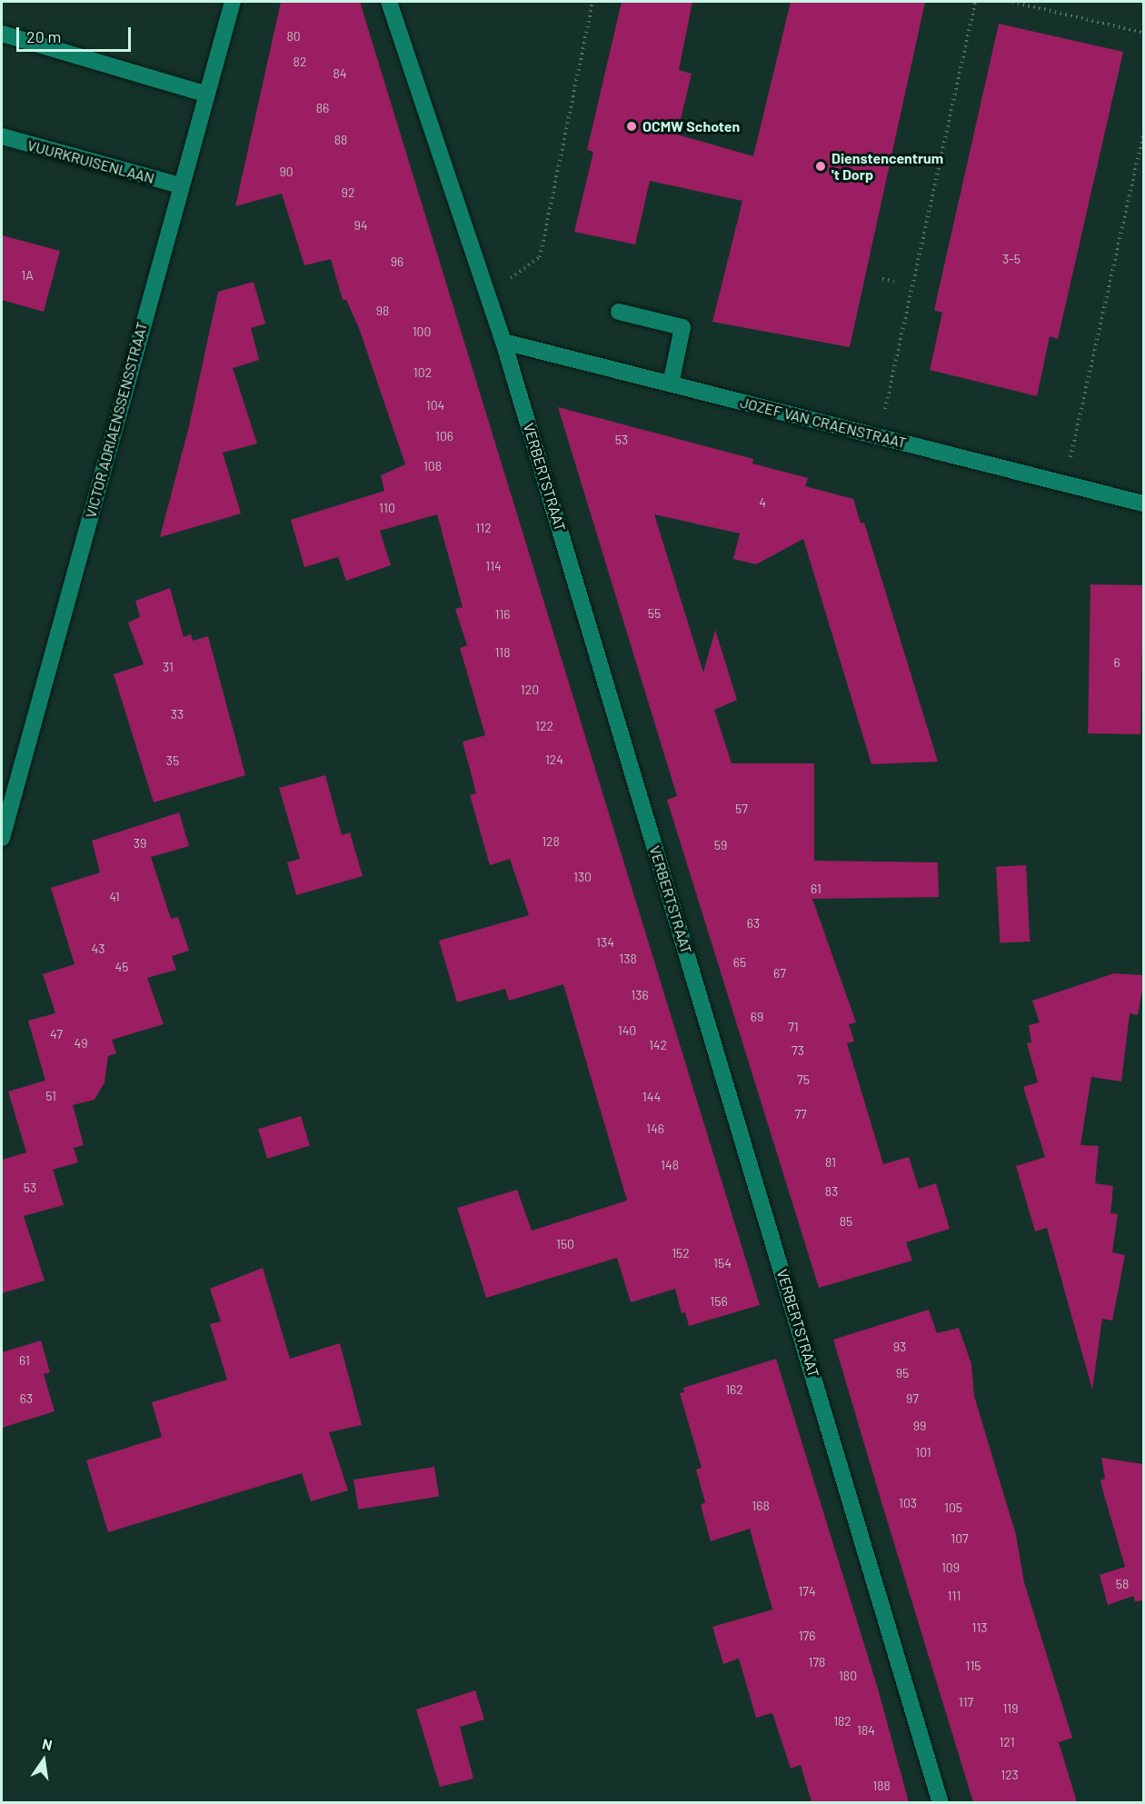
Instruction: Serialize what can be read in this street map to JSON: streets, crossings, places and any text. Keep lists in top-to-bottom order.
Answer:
{
  "streets": {
    "street": [
      "VUURKRUISENLAAN",
      "VICTOR ADRIAENSSENSSTRAAT",
      "JOZEF VAN CRAENSTRAAT",
      "VERBERTSTRAAT"
    ]
  },
  "crossings": [
    ["VUURKRUISENLAAN", "VICTOR ADRIAENSSENSSTRAAT"],
    ["JOZEF VAN CRAENSTRAAT", "VERBERTSTRAAT"]
  ],
  "places": ["OCMW Schoten", "Dienstencentrum 't Dorp"],
  "house_numbers": [
    "80",
    "82",
    "84",
    "86",
    "88",
    "90",
    "92",
    "94",
    "3-5",
    "96",
    "1A",
    "98",
    "100",
    "102",
    "104",
    "106",
    "53",
    "108",
    "4",
    "110",
    "112",
    "114",
    "55",
    "116",
    "118",
    "6",
    "31",
    "120",
    "33",
    "122",
    "124",
    "35",
    "57",
    "128",
    "39",
    "59",
    "130",
    "61",
    "41",
    "63",
    "134",
    "43",
    "138",
    "65",
    "45",
    "67",
    "136",
    "69",
    "71",
    "140",
    "47",
    "49",
    "142",
    "73",
    "75",
    "51",
    "144",
    "77",
    "146",
    "81",
    "148",
    "53",
    "83",
    "85",
    "150",
    "152",
    "154",
    "156",
    "93",
    "61",
    "95",
    "162",
    "63",
    "97",
    "99",
    "101",
    "103",
    "168",
    "105",
    "107",
    "109",
    "58",
    "174",
    "111",
    "113",
    "176",
    "178",
    "115",
    "180",
    "117",
    "119",
    "182",
    "184",
    "121",
    "123",
    "188"
  ],
  "scale_bar": "20 m",
  "north": "top"
}
